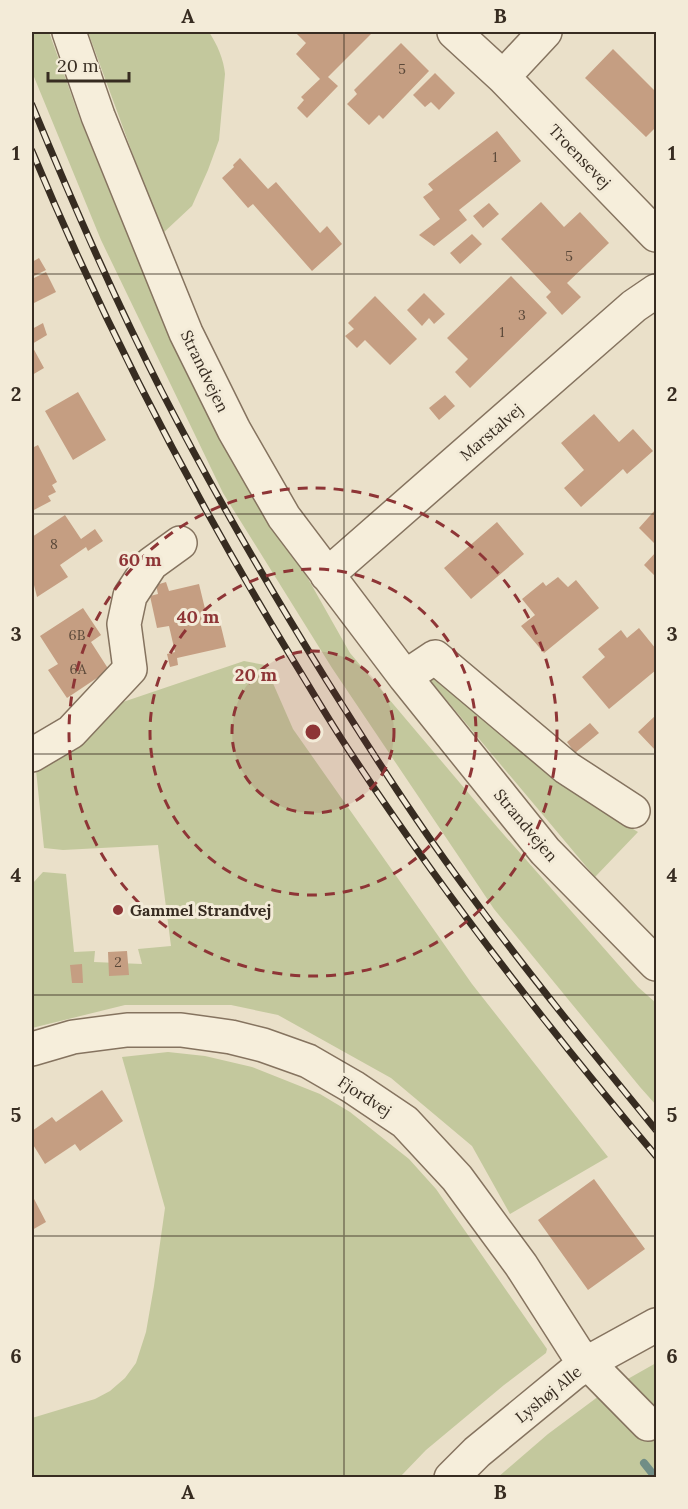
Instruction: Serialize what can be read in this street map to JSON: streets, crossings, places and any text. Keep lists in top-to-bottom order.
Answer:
{
  "streets": {
    "street": [
      "Troensevej",
      "Strandvejen",
      "Marstalvej",
      "Fjordvej",
      "Lyshøj Alle"
    ]
  },
  "crossings": [
    ["Strandvejen", "Marstalvej"],
    ["Fjordvej", "Lyshøj Alle"]
  ],
  "places": ["Gammel Strandvej"],
  "house_numbers": [
    "5",
    "1",
    "5",
    "3",
    "1",
    "8",
    "6B",
    "6A",
    "2"
  ],
  "scale_bar": "20 m",
  "grid": {
    "columns": ["A", "B"],
    "rows": [
      "1",
      "2",
      "3",
      "4",
      "5",
      "6"
    ]
  },
  "rings": ["60 m", "40 m", "20 m"]
}
